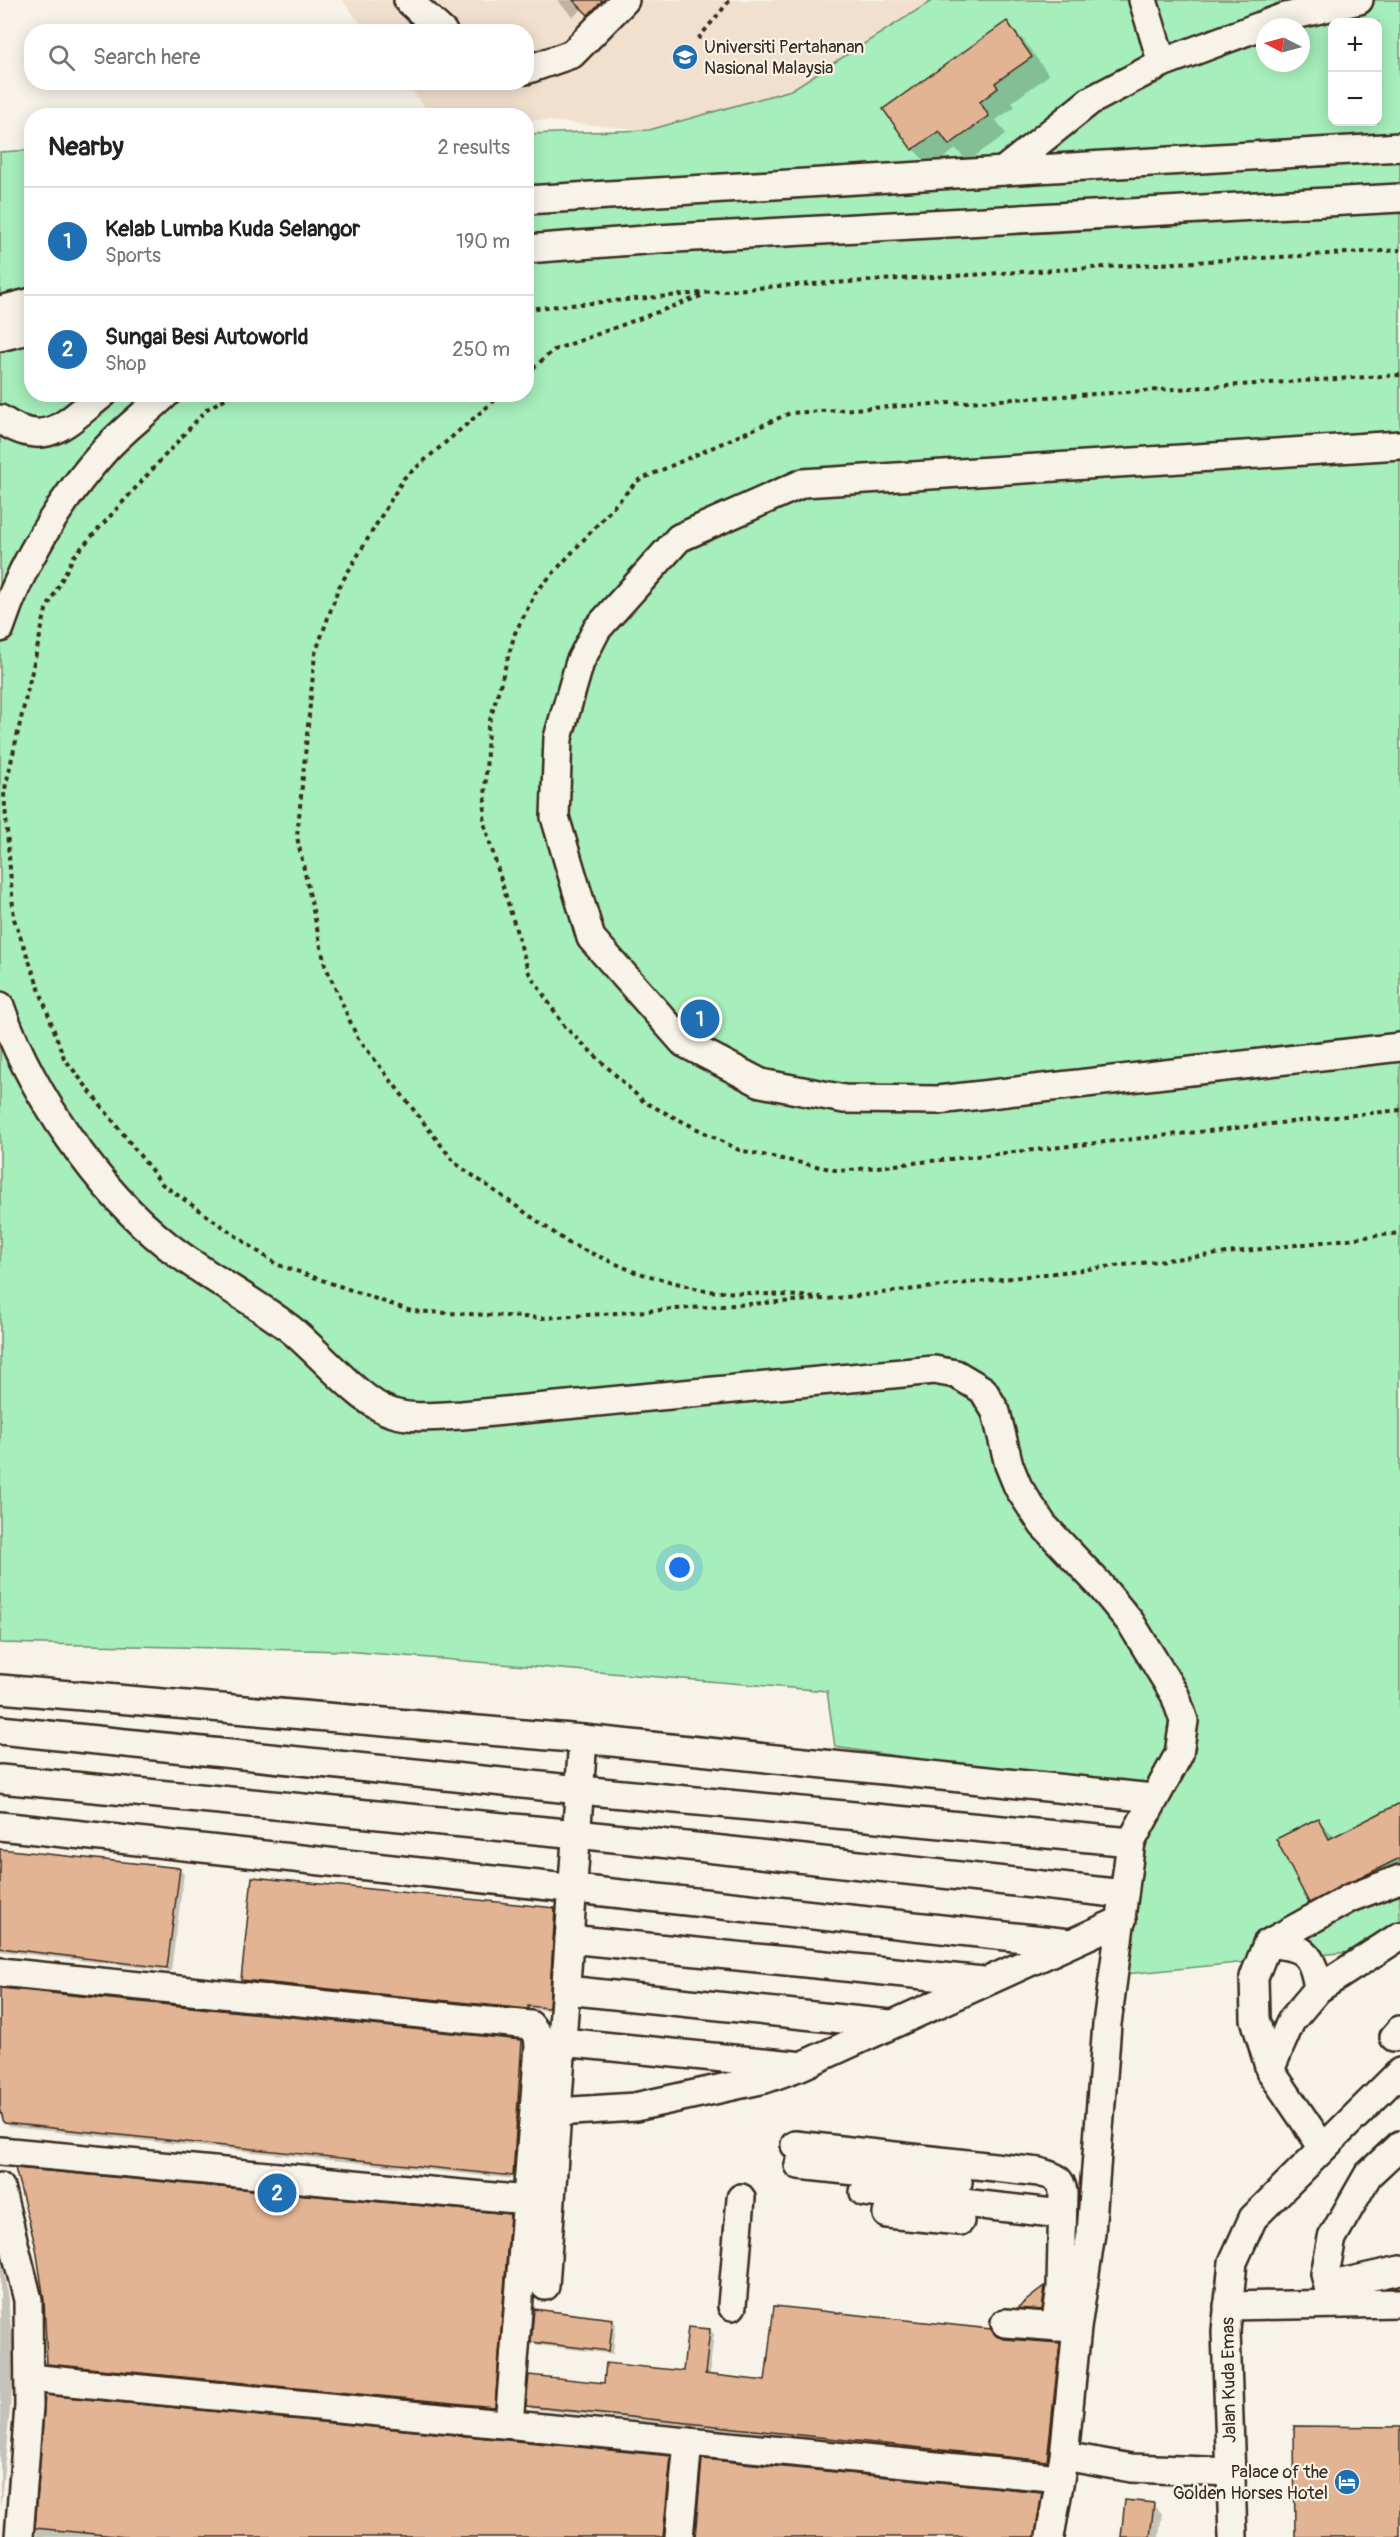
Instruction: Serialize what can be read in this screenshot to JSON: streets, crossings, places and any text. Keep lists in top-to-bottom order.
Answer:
{
  "streets": {
    "street": ["Jalan Kuda Emas"]
  },
  "places": {
    "school or university": ["Universiti Pertahanan Nasional Malaysia"],
    "hotel": ["Palace of the Golden Horses Hotel"]
  },
  "north": "left",
  "page": {
    "map_buttons": ["+", "−"],
    "search": "Search here",
    "heading": ["Nearby", "2 results"],
    "list": [
      {
        "mark": "1",
        "name": "Kelab Lumba Kuda Selangor",
        "note": "Sports",
        "value": "190 m"
      },
      {
        "mark": "2",
        "name": "Sungai Besi Autoworld",
        "note": "Shop",
        "value": "250 m"
      }
    ],
    "pins": ["1", "2"]
  }
}
